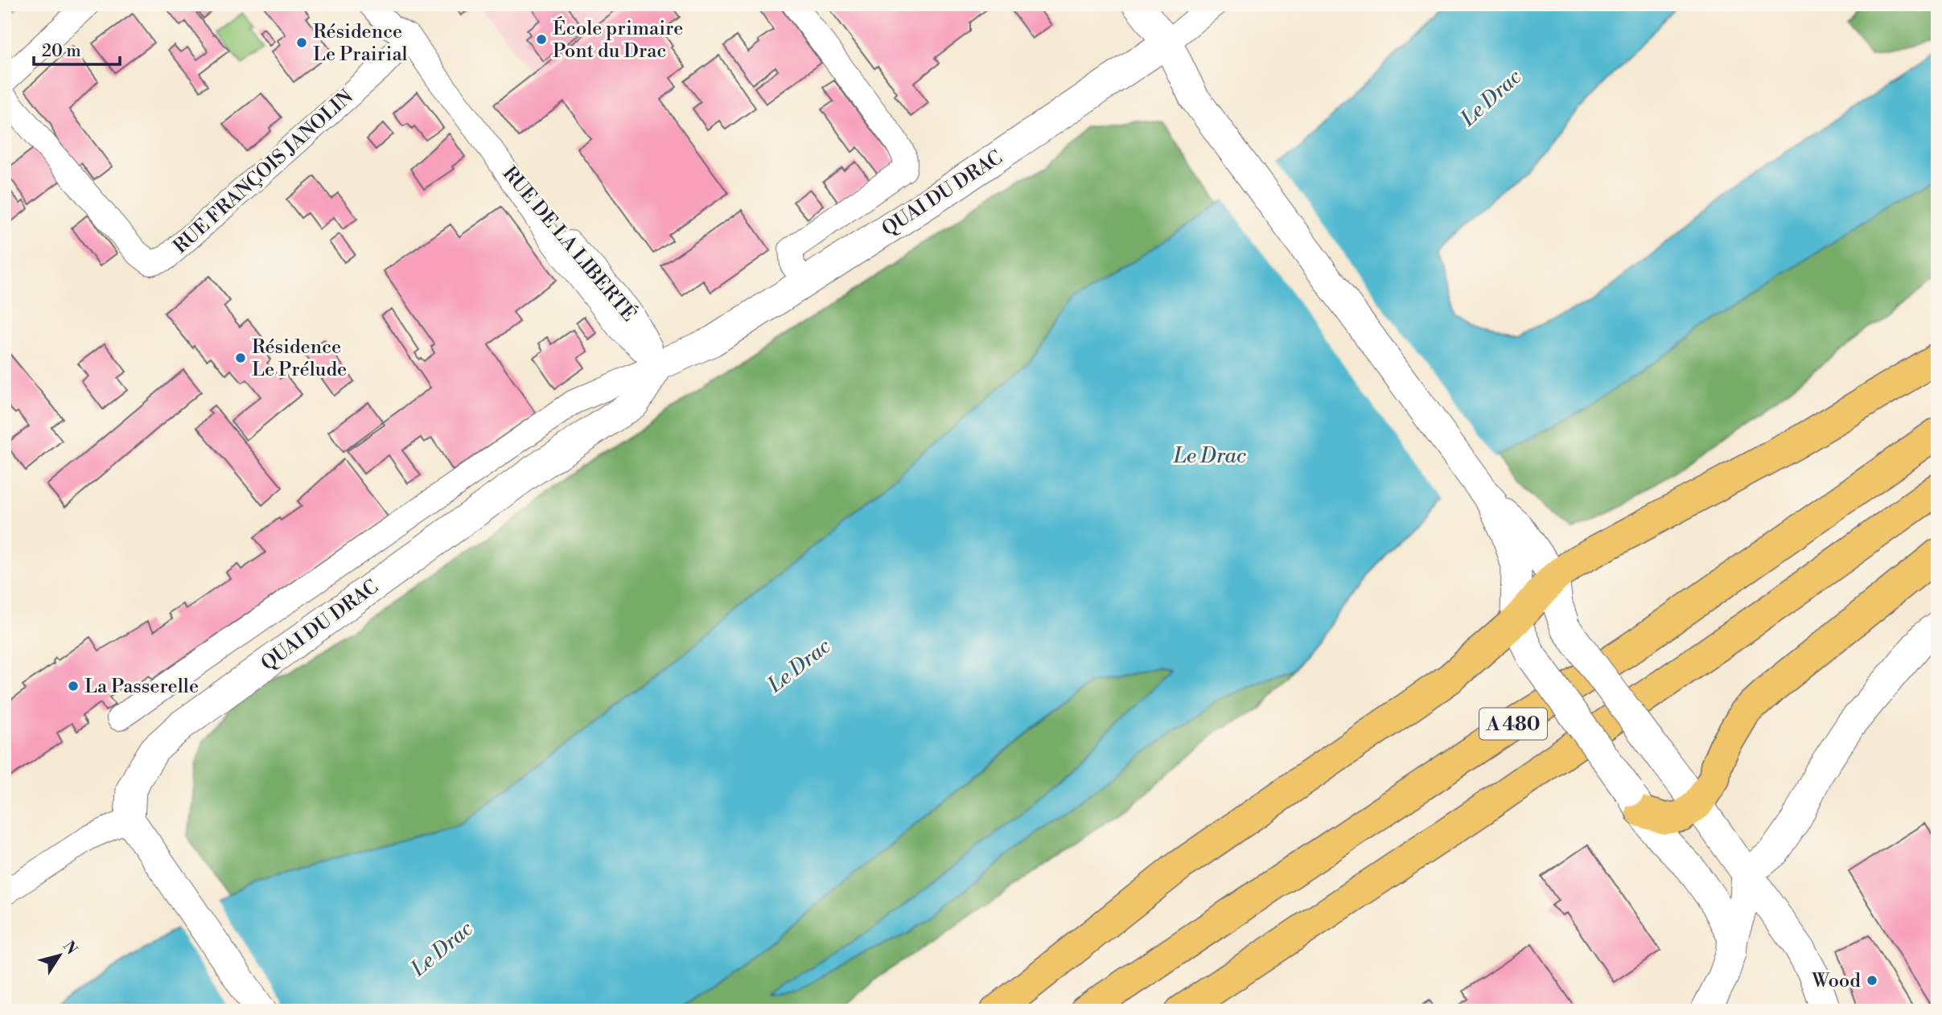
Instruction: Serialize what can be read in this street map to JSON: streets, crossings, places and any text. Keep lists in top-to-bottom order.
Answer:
{
  "streets": {
    "highway": ["A 480"],
    "street": ["RUE FRANÇOIS JANOLIN", "QUAI DU DRAC", "RUE DE LA LIBERTÉ"]
  },
  "crossings": [
    ["RUE FRANÇOIS JANOLIN", "RUE DE LA LIBERTÉ"],
    ["QUAI DU DRAC", "RUE DE LA LIBERTÉ"]
  ],
  "water": ["Le Drac"],
  "places": [
    "École primaire Pont du Drac",
    "Résidence Le Prairial",
    "Résidence Le Prélude",
    "La Passerelle",
    "Wood"
  ],
  "scale_bar": "20 m",
  "north": "top right"
}
